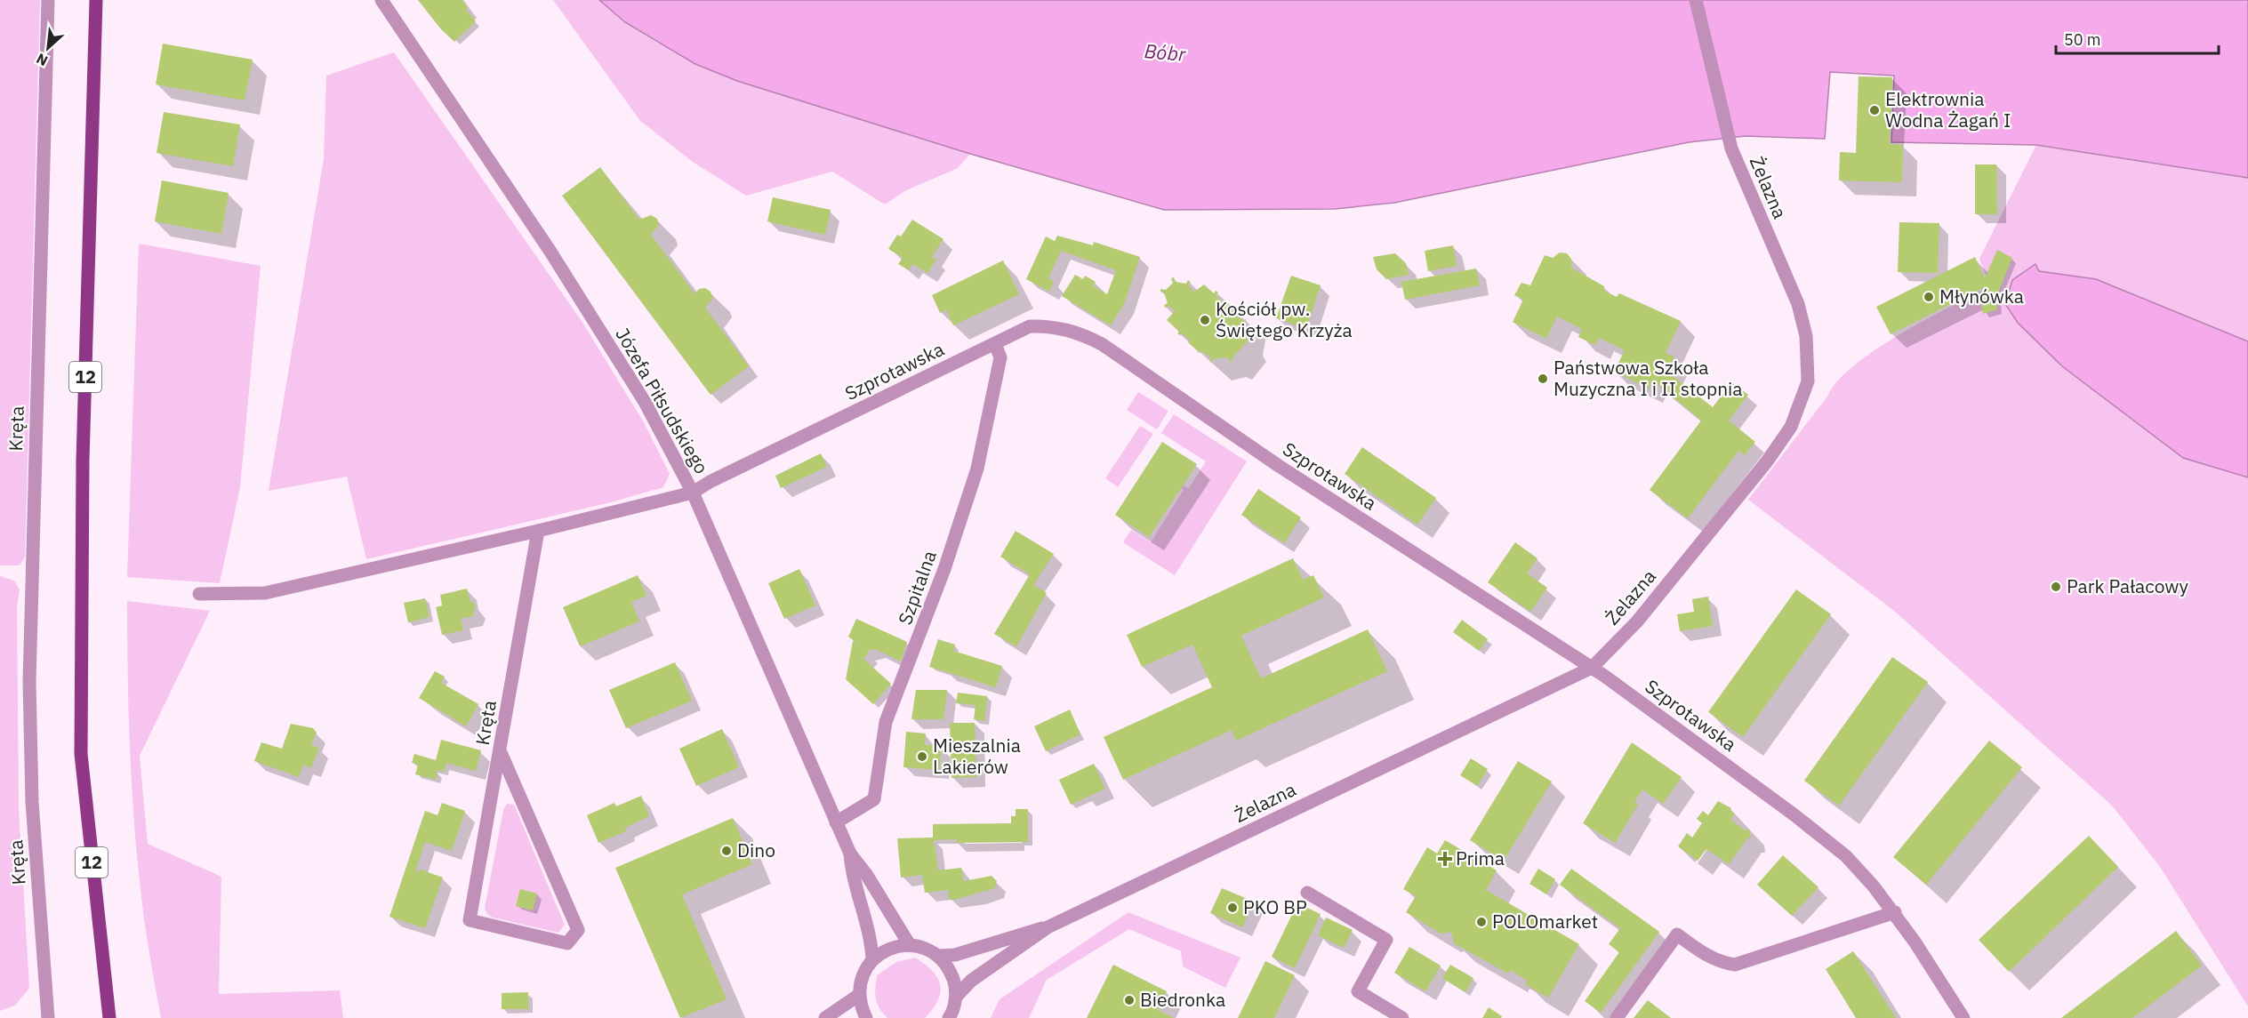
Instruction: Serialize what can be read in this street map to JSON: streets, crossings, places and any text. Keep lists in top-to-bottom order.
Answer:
{
  "streets": {
    "main road": ["12"],
    "street": [
      "Żelazna",
      "Szprotawska",
      "Józefa Piłsudskiego",
      "Kręta",
      "Szpitalna"
    ]
  },
  "crossings": [
    ["Żelazna", "Szprotawska"],
    ["Szprotawska", "Józefa Piłsudskiego"],
    ["Szprotawska", "Szpitalna"],
    ["Józefa Piłsudskiego", "Szpitalna"]
  ],
  "water": ["Bóbr"],
  "places": {
    "other": [
      "Elektrownia Wodna Żagań I",
      "Młynówka",
      "Kościół pw. Świętego Krzyża",
      "Państwowa Szkoła Muzyczna I i II stopnia",
      "Park Pałacowy",
      "Mieszalnia Lakierów",
      "Dino",
      "PKO BP",
      "POLOmarket",
      "Biedronka"
    ],
    "health": ["Prima"]
  },
  "scale_bar": "50 m",
  "north": "bottom left"
}
